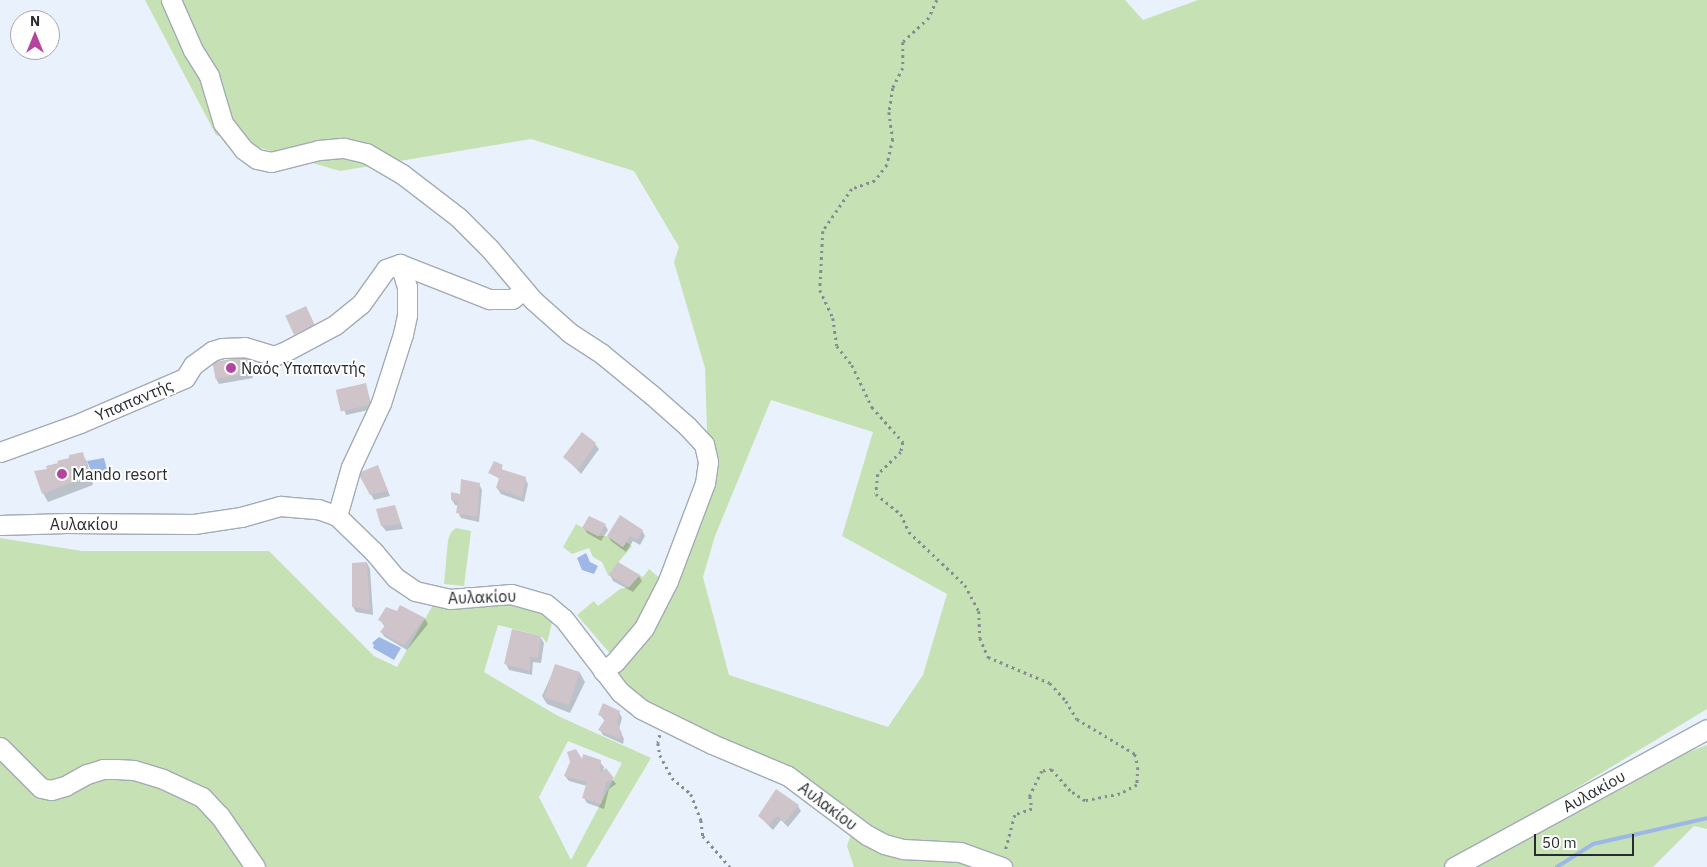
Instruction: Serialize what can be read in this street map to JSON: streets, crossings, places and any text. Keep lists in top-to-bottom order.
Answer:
{
  "streets": {
    "street": ["Υπαπαντής", "Αυλακίου"]
  },
  "places": ["Ναός Υπαπαντής", "Mando resort"],
  "scale_bar": "50 m",
  "north": "top"
}
